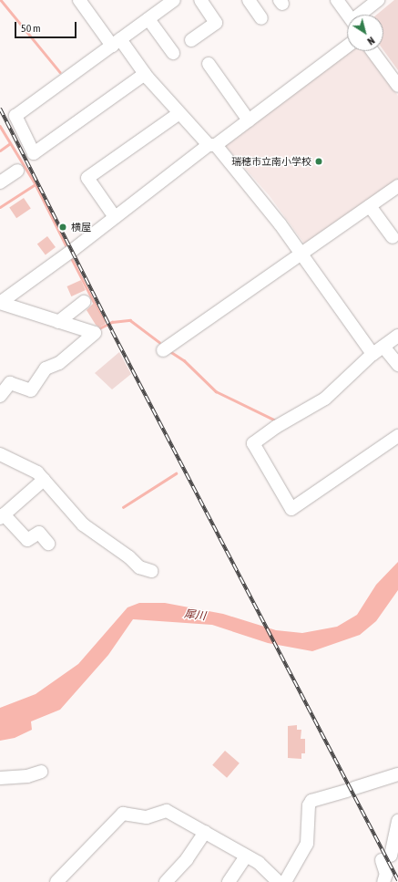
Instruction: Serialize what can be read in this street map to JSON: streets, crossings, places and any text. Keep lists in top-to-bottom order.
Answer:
{
  "water": ["犀川"],
  "places": ["瑞穂市立南小学校", "横屋"],
  "scale_bar": "50 m",
  "north": "bottom right"
}
